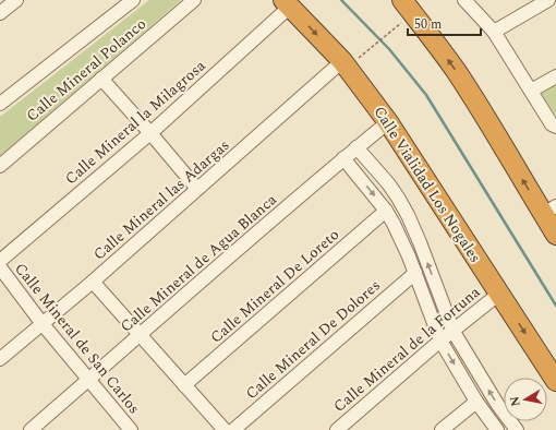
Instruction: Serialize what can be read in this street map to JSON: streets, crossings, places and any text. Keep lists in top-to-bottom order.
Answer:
{
  "streets": {
    "highway": ["Calle Vialidad Los Nogales"],
    "street": [
      "Calle Mineral Polanco",
      "Calle Mineral la Milagrosa",
      "Calle Mineral las Adargas",
      "Calle Mineral de Agua Blanca",
      "Calle Mineral De Loreto",
      "Calle Mineral de San Carlos",
      "Calle Mineral De Dolores",
      "Calle Mineral de la Fortuna"
    ]
  },
  "crossings": [
    ["Calle Mineral la Milagrosa", "Calle Vialidad Los Nogales"],
    ["Calle Vialidad Los Nogales", "Calle Mineral las Adargas"],
    ["Calle Vialidad Los Nogales", "Calle Mineral de Agua Blanca"],
    ["Calle Vialidad Los Nogales", "Calle Mineral de la Fortuna"],
    ["Calle Mineral las Adargas", "Calle Mineral de San Carlos"],
    ["Calle Mineral de Agua Blanca", "Calle Mineral de San Carlos"]
  ],
  "one_way": ["Calle Vialidad Los Nogales"],
  "scale_bar": "50 m",
  "north": "left"
}
